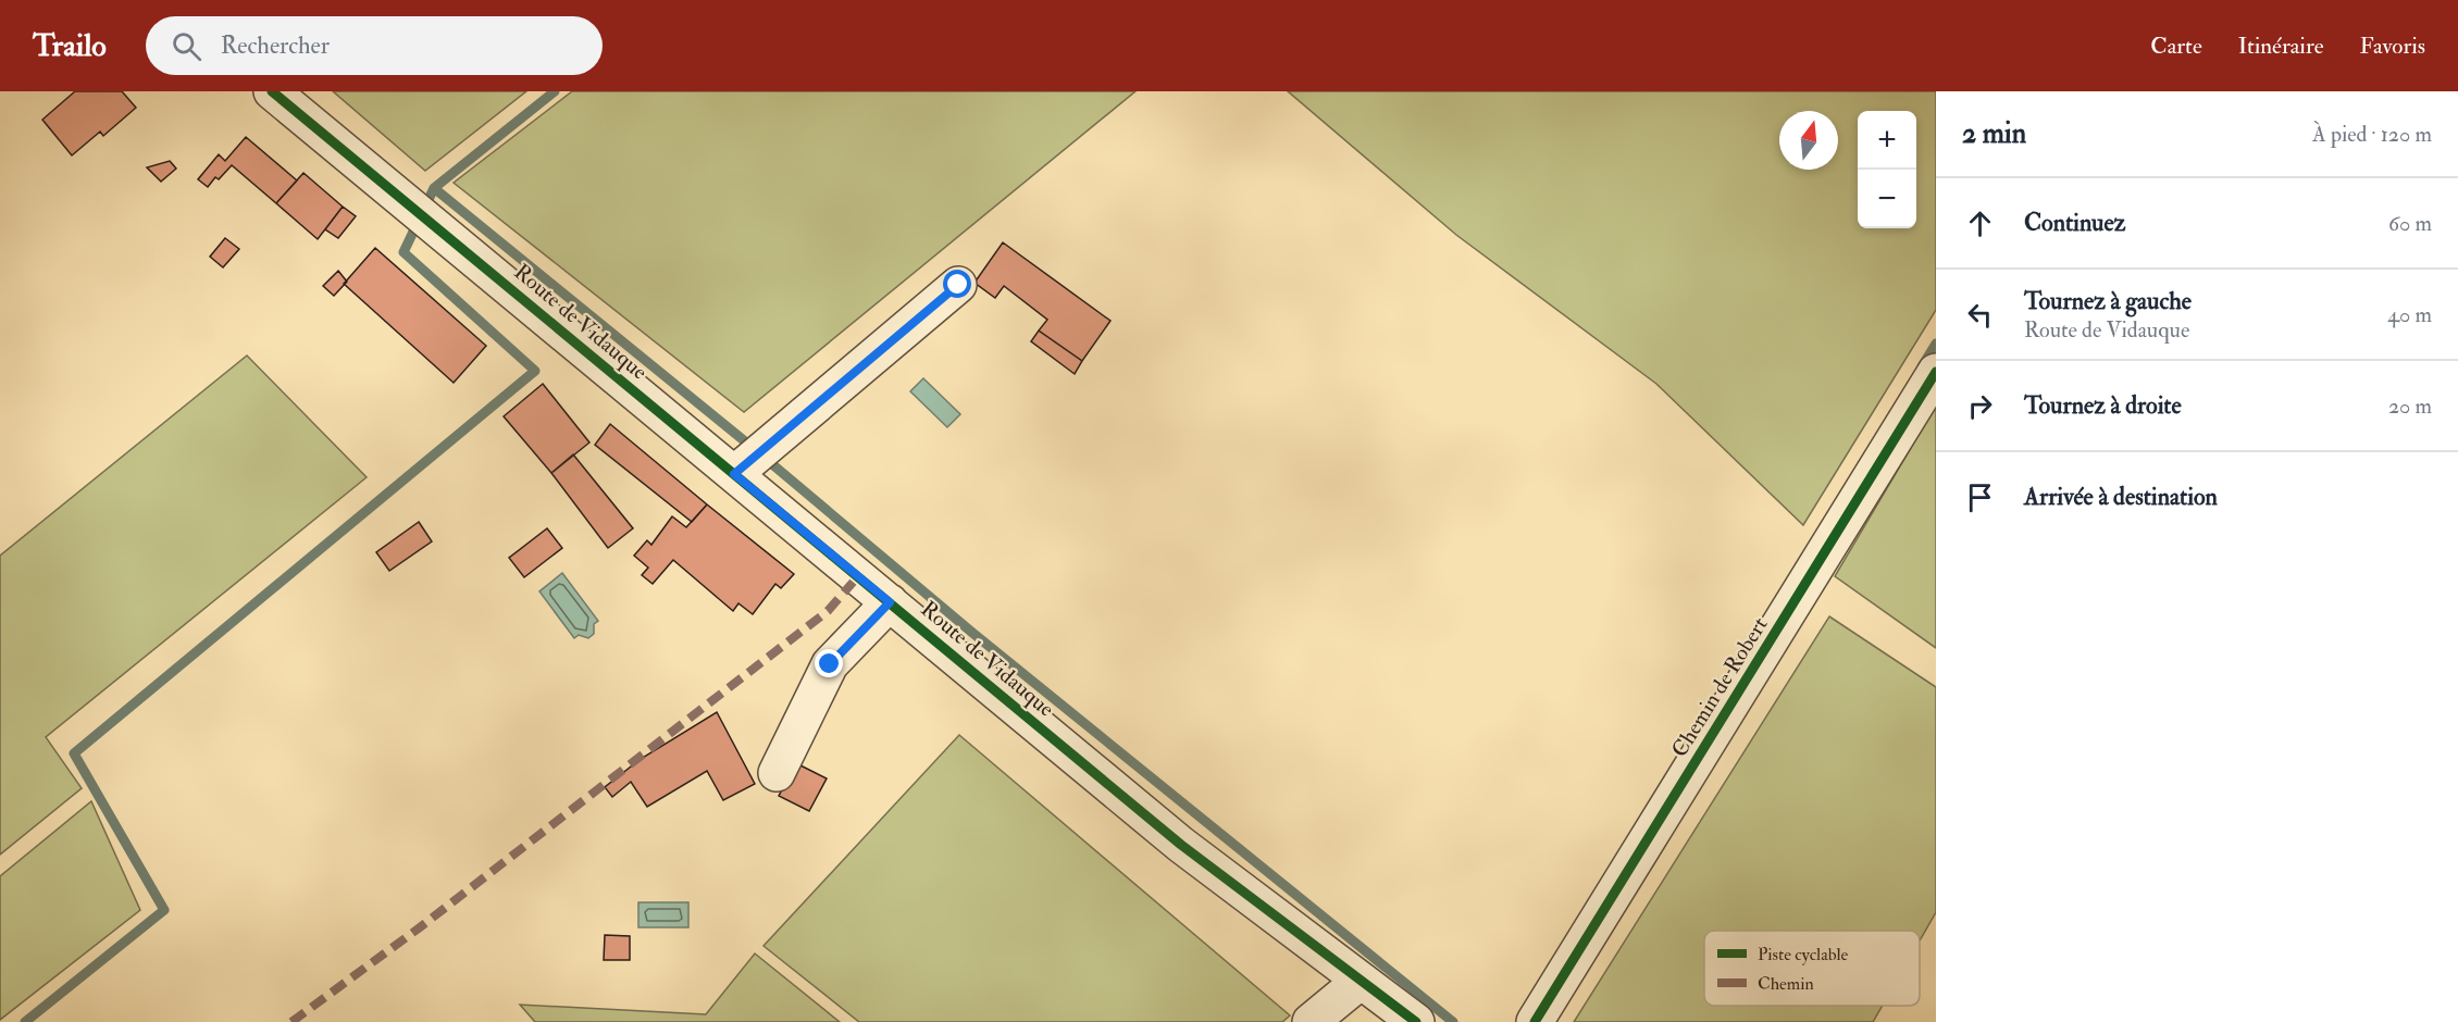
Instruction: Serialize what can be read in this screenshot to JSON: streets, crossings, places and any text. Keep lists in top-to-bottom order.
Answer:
{
  "streets": {
    "street": ["Route de Vidauque", "Chemin de Robert"]
  },
  "legend": ["Piste cyclable", "Chemin"],
  "north": "top",
  "page": {
    "header": "Trailo",
    "search": "Rechercher",
    "nav": ["Carte", "Itinéraire", "Favoris"],
    "heading": ["2 min", "À pied · 120 m"],
    "map_buttons": ["+", "−"],
    "list": [
      ["Continuez", "60 m"],
      ["Tournez à gauche", "Route de Vidauque", "40 m"],
      ["Tournez à droite", "20 m"],
      "Arrivée à destination"
    ]
  }
}
